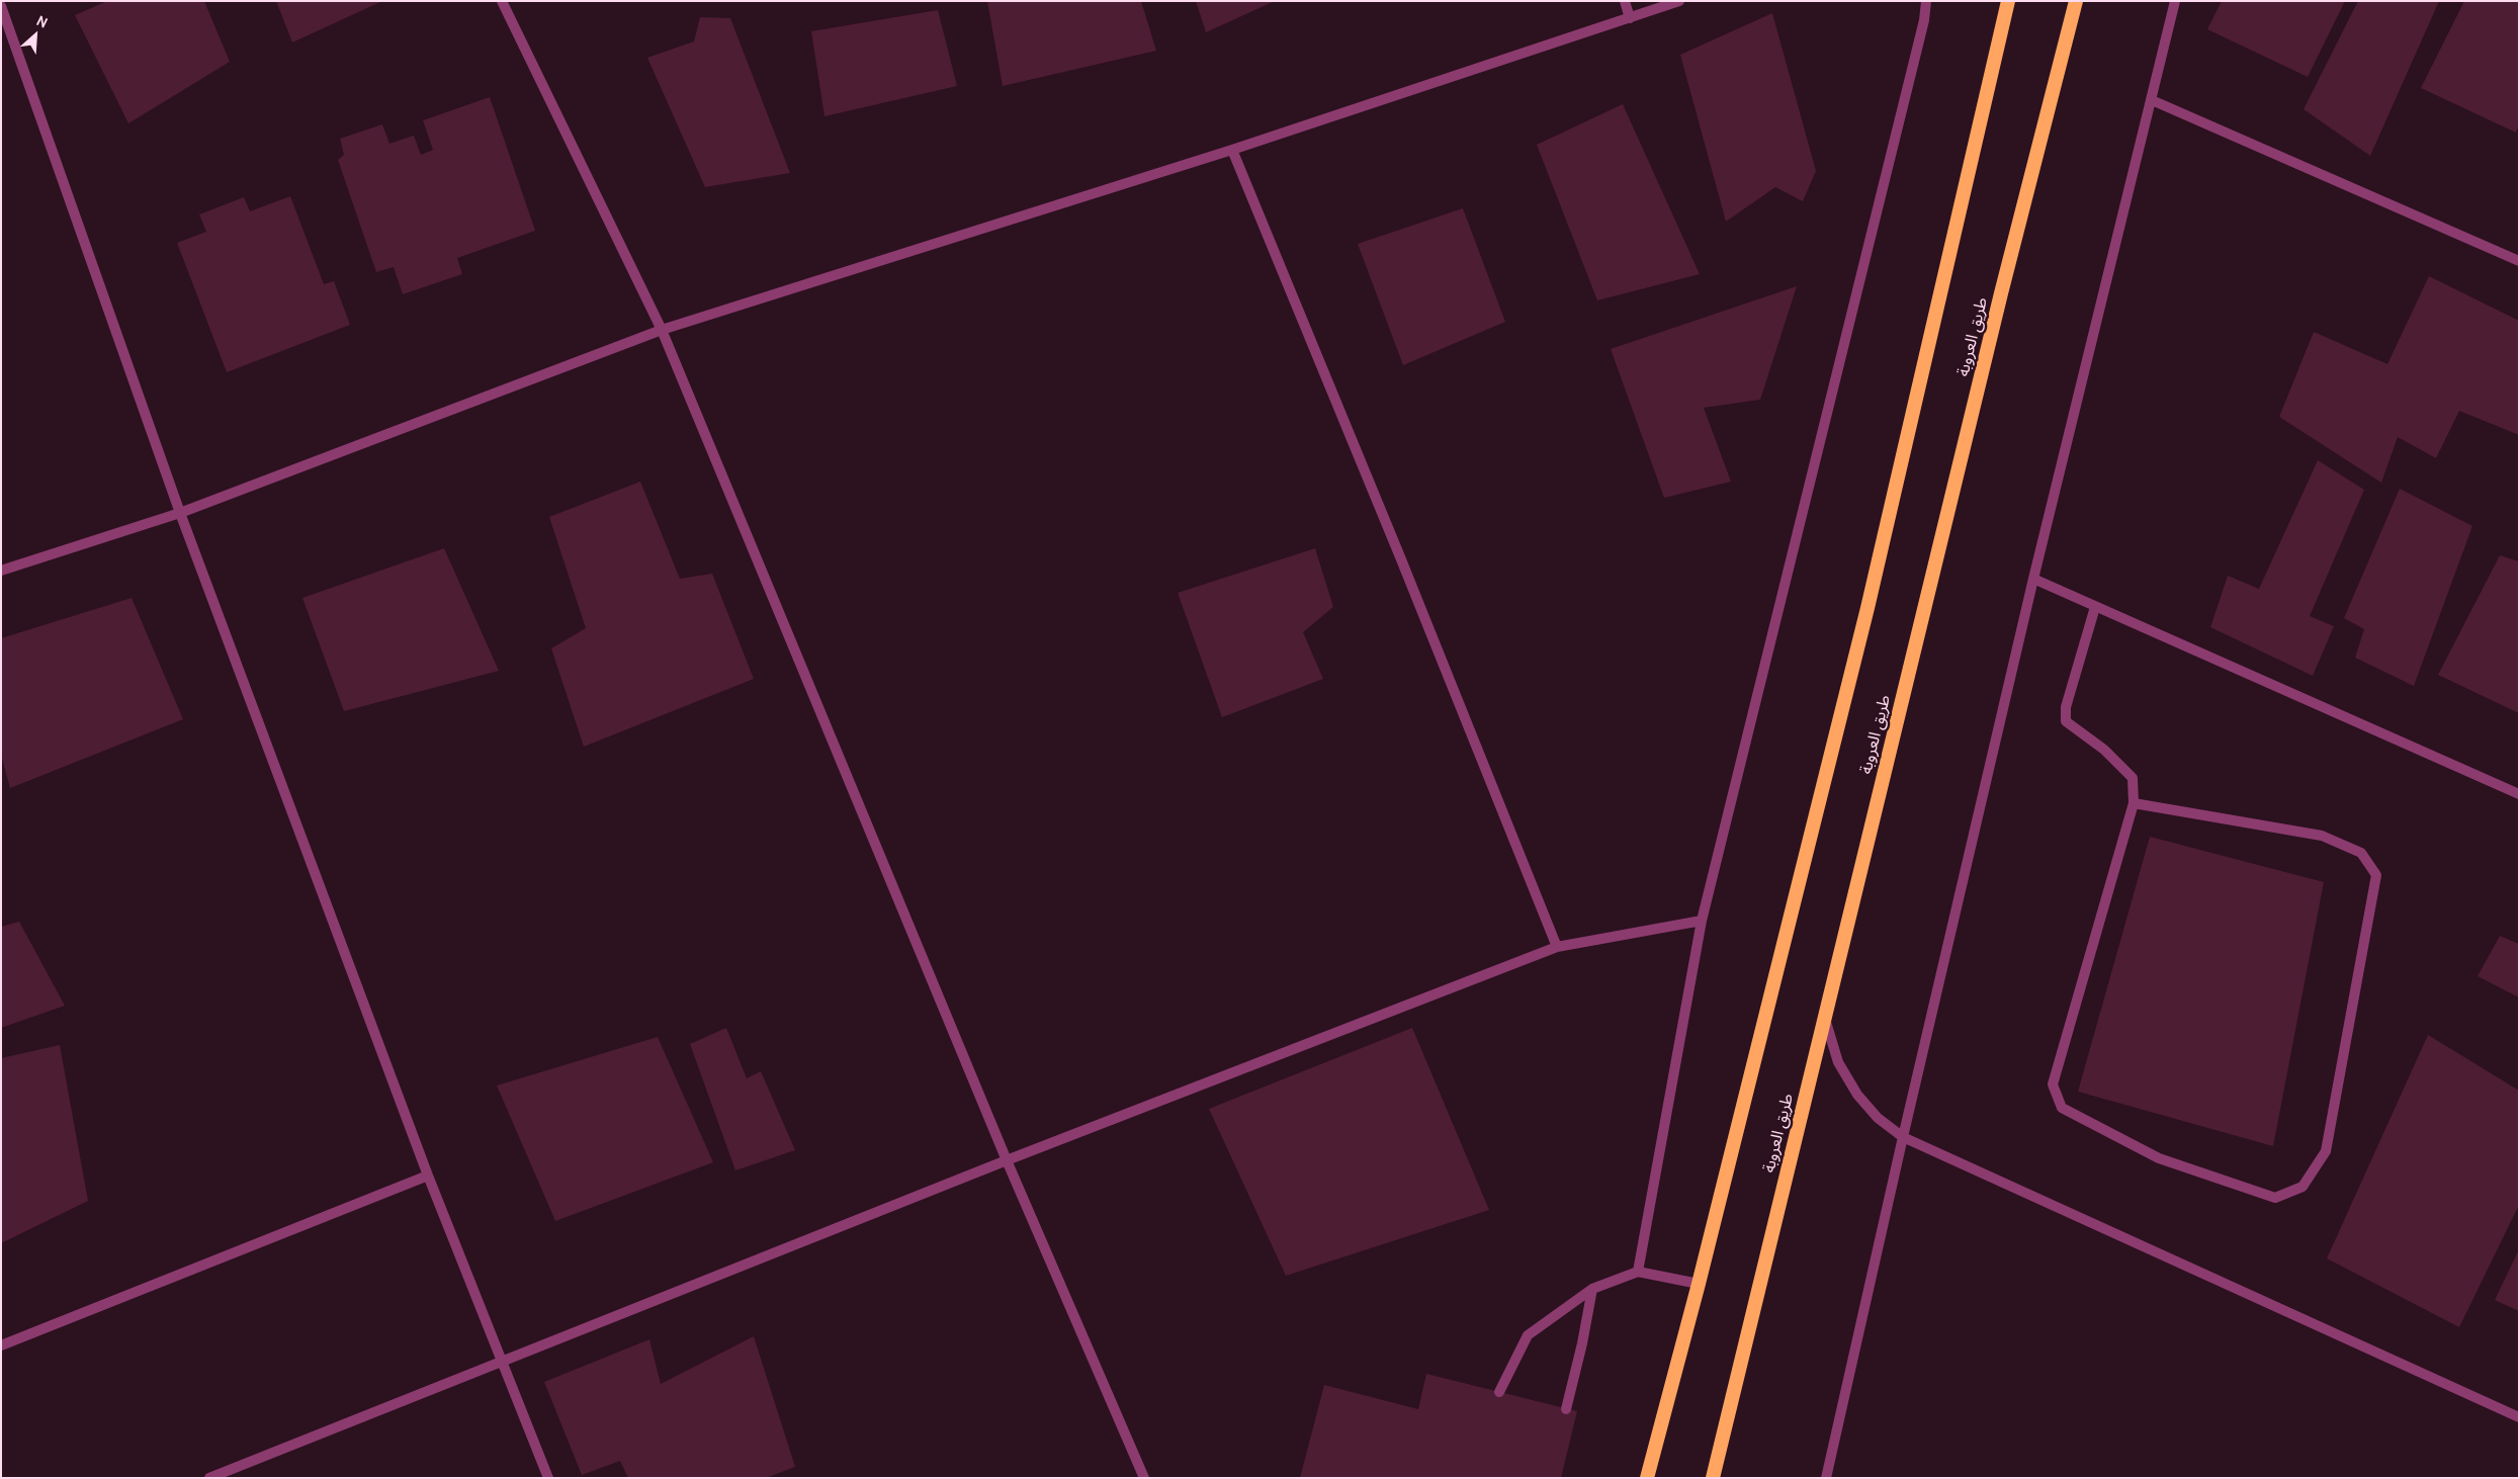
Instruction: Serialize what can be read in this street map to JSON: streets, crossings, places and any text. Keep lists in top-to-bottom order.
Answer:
{
  "streets": {
    "highway": ["طريق العروبة"]
  },
  "north": "top right"
}
